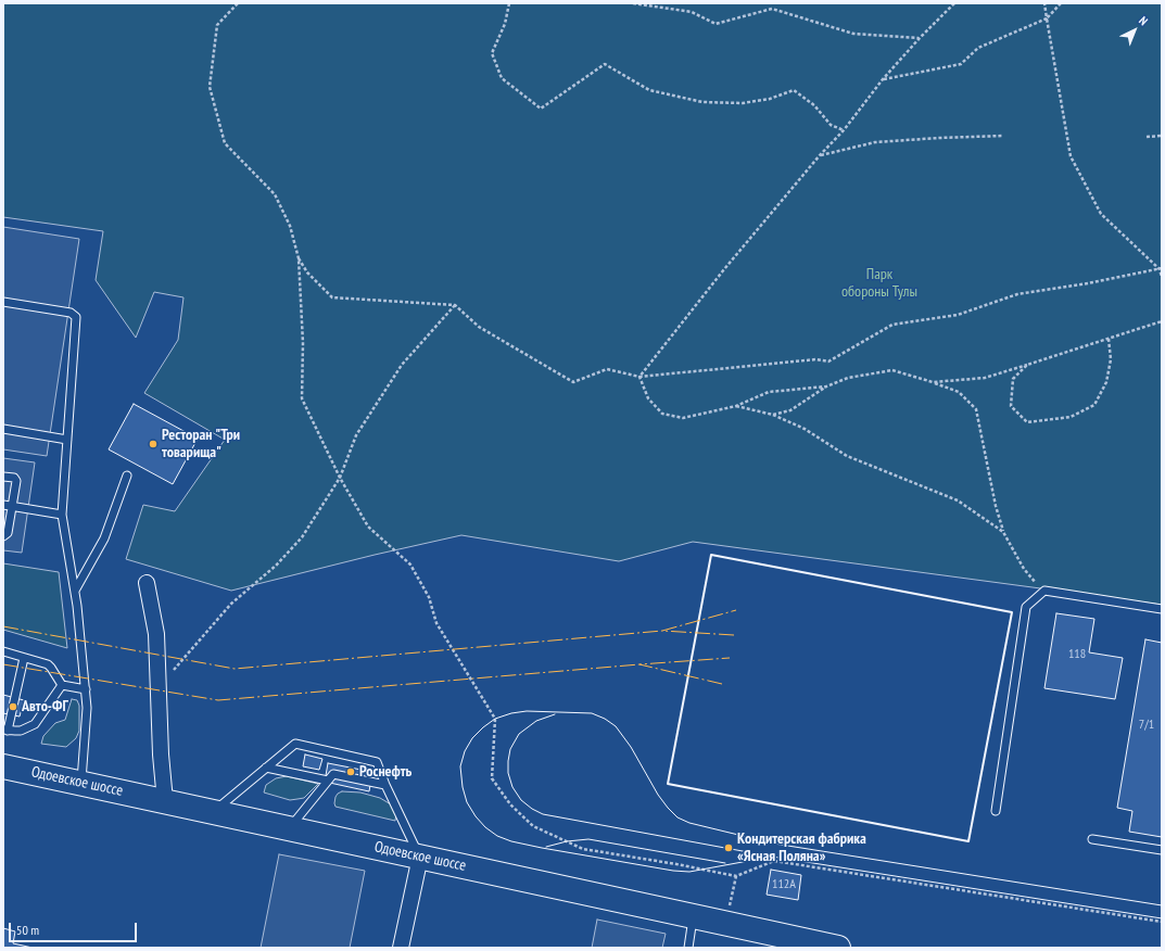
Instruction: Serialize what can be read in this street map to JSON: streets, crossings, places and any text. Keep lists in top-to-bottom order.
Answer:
{
  "streets": {
    "main road": ["Одоевское шоссе"]
  },
  "parks": ["Парк обороны Тулы"],
  "places": [
    "Ресторан \"Три товарища\"",
    "Авто-ФГ",
    "Роснефть",
    "Кондитерская фабрика «Ясная Поляна»"
  ],
  "house_numbers": ["118", "7/1", "112А"],
  "scale_bar": "50 m",
  "north": "top right"
}
